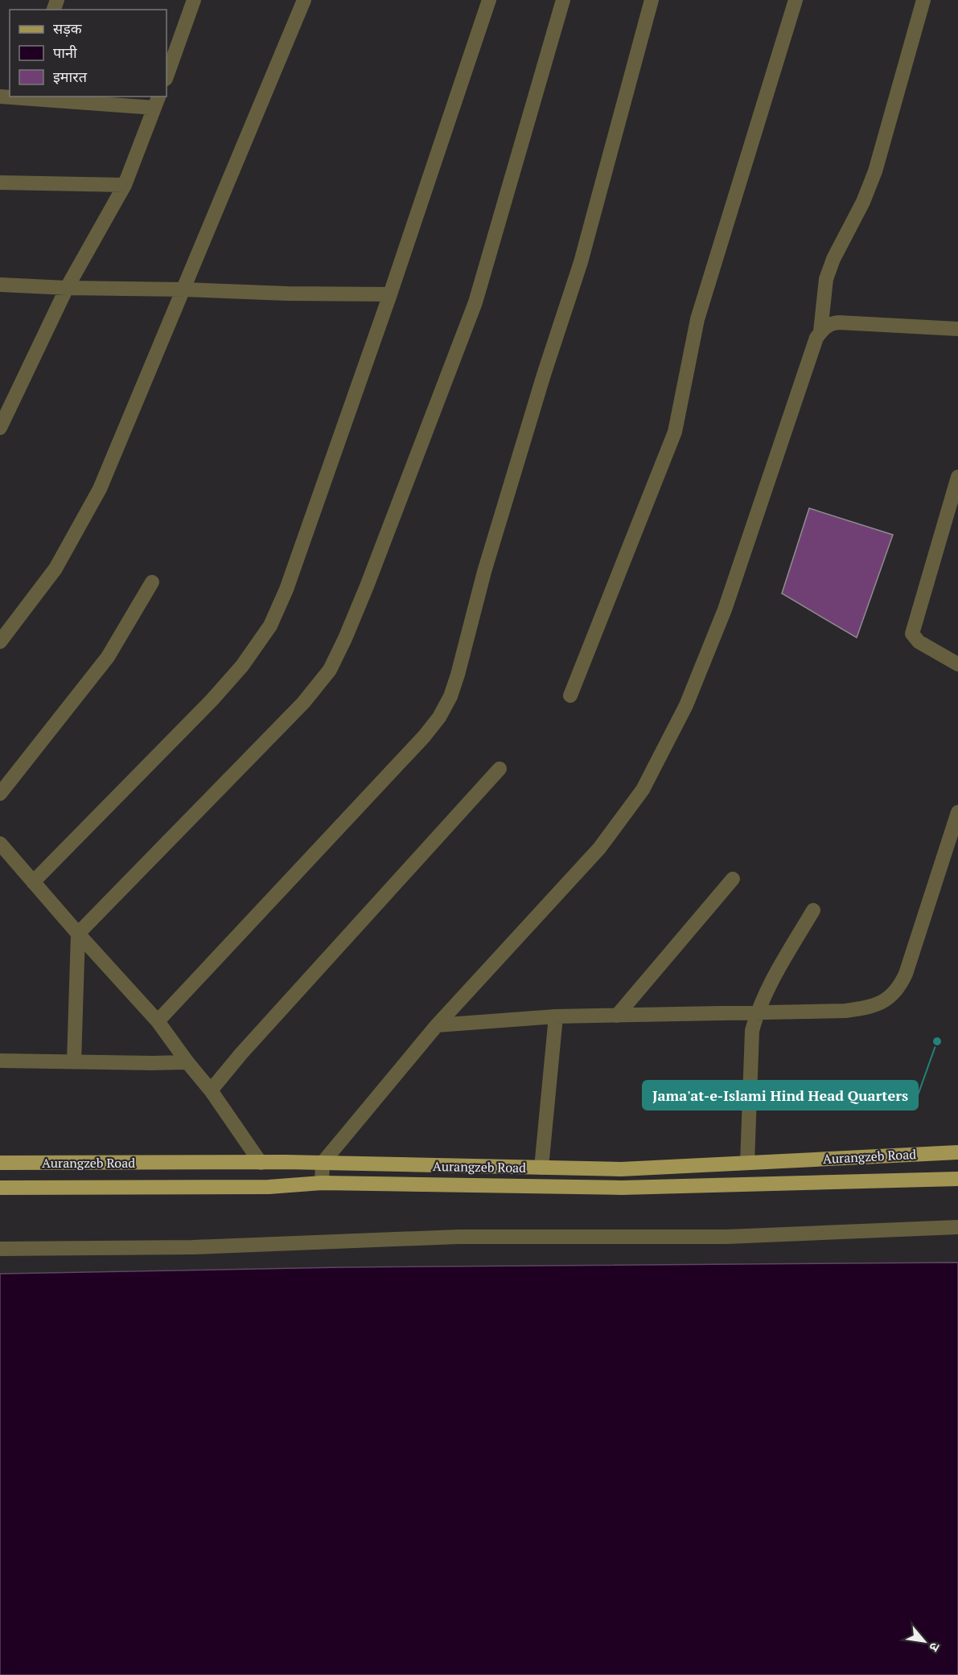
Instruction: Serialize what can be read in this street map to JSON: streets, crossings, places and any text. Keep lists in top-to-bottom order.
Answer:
{
  "streets": {
    "main road": ["Aurangzeb Road"]
  },
  "places": ["Jama'at-e-Islami Hind Head Quarters"],
  "legend": ["सड़क", "पानी", "इमारत"],
  "north": "bottom right"
}
